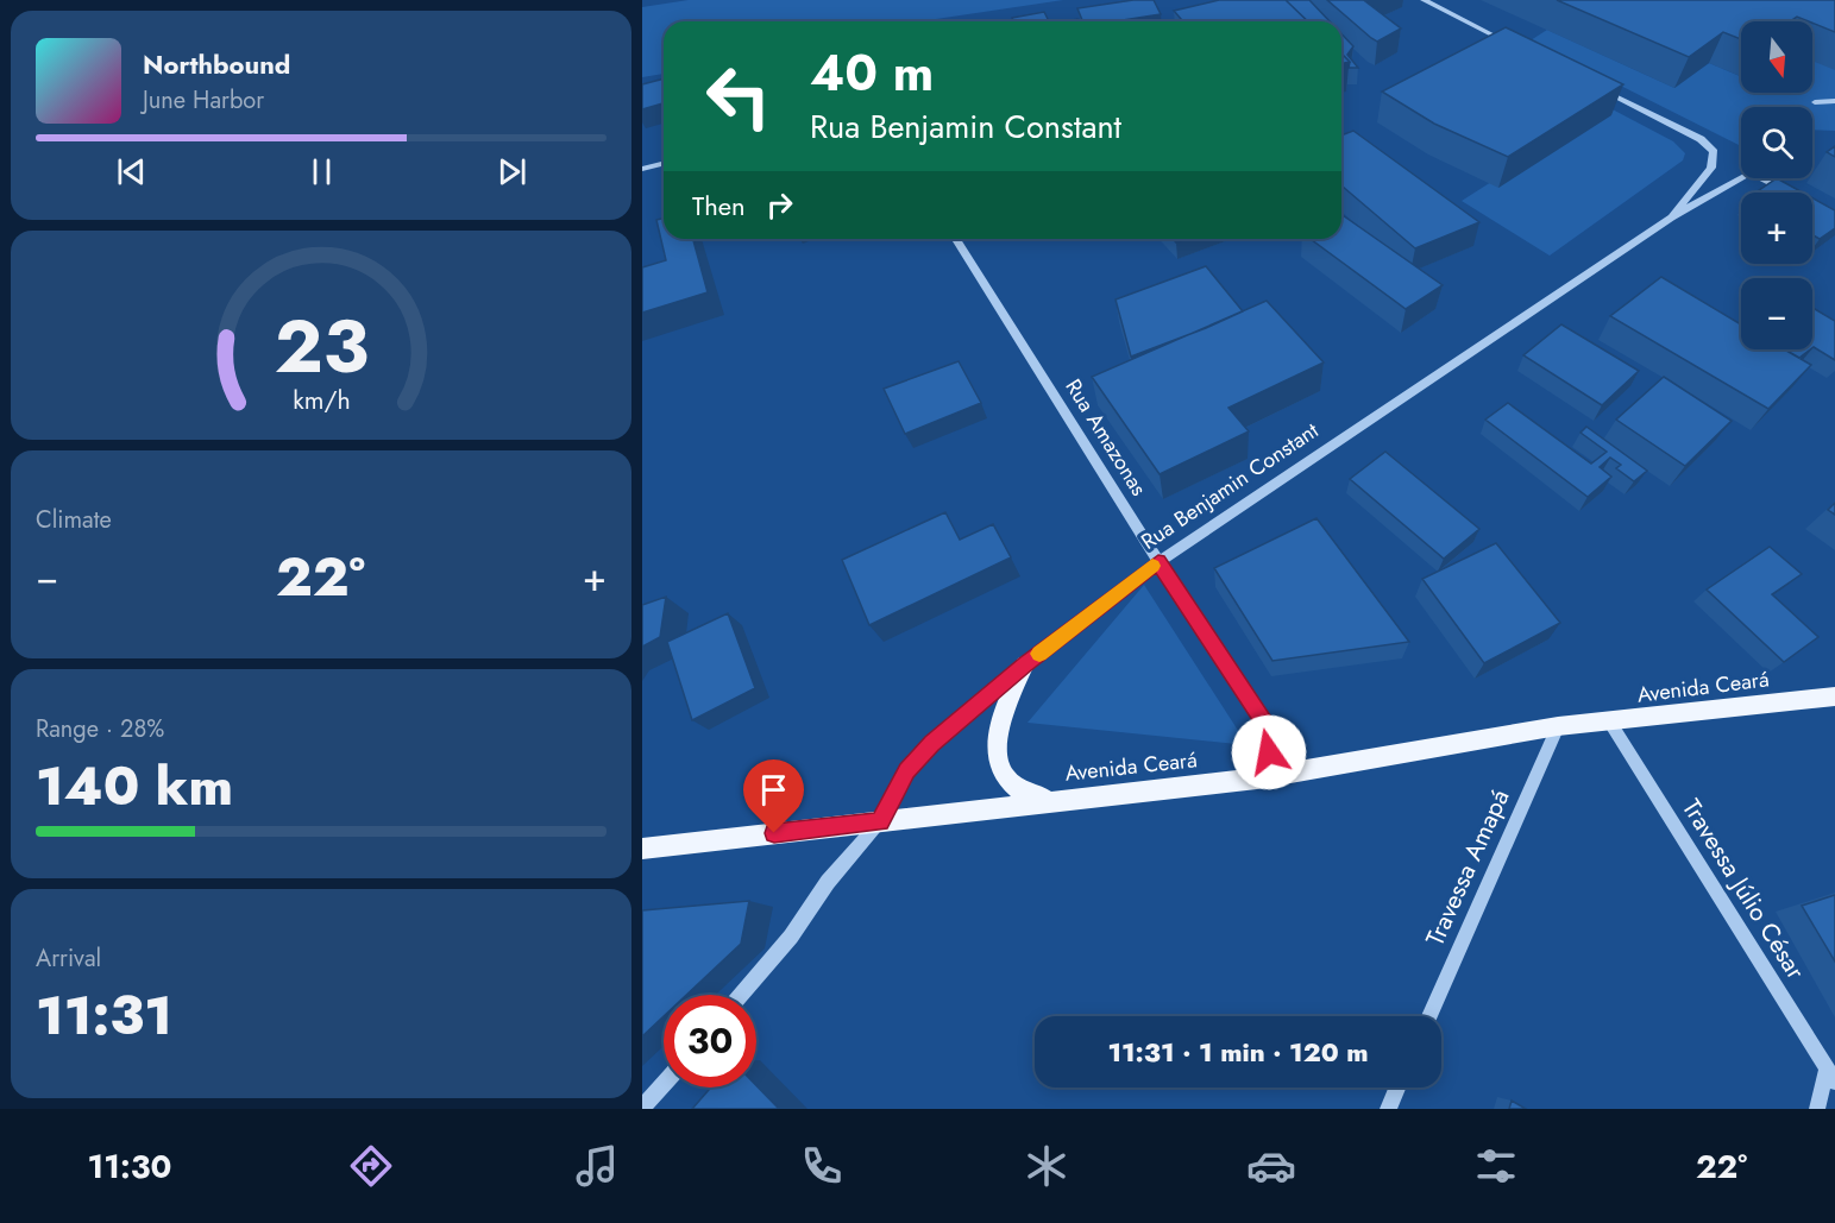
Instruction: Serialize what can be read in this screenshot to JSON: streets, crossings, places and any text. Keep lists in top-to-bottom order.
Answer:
{
  "streets": {
    "main road": ["Avenida Ceará"],
    "street": [
      "Rua Amazonas",
      "Rua Benjamin Constant",
      "Travessa Amapá",
      "Travessa Júlio César"
    ]
  },
  "crossings": [
    ["Rua Amazonas", "Rua Benjamin Constant"],
    ["Rua Amazonas", "Avenida Ceará"],
    ["Rua Benjamin Constant", "Avenida Ceará"],
    ["Avenida Ceará", "Travessa Amapá"],
    ["Avenida Ceará", "Travessa Júlio César"]
  ],
  "north": "bottom",
  "page": {
    "map_buttons": ["+", "−"],
    "turn": ["40 m", "Rua Benjamin Constant"],
    "song": ["Northbound", "June Harbor"],
    "then": "Then",
    "tile": [
      "Climate",
      ["Range · 28%", "140 km"],
      ["Arrival", "11:31"]
    ],
    "heat": ["−", "22°", "+"],
    "limit": "30",
    "trip": "11:31 · 1 min · 120 m",
    "tabs": ["11:30", "22°"],
    "gauge": ["23", "km/h"]
  }
}
